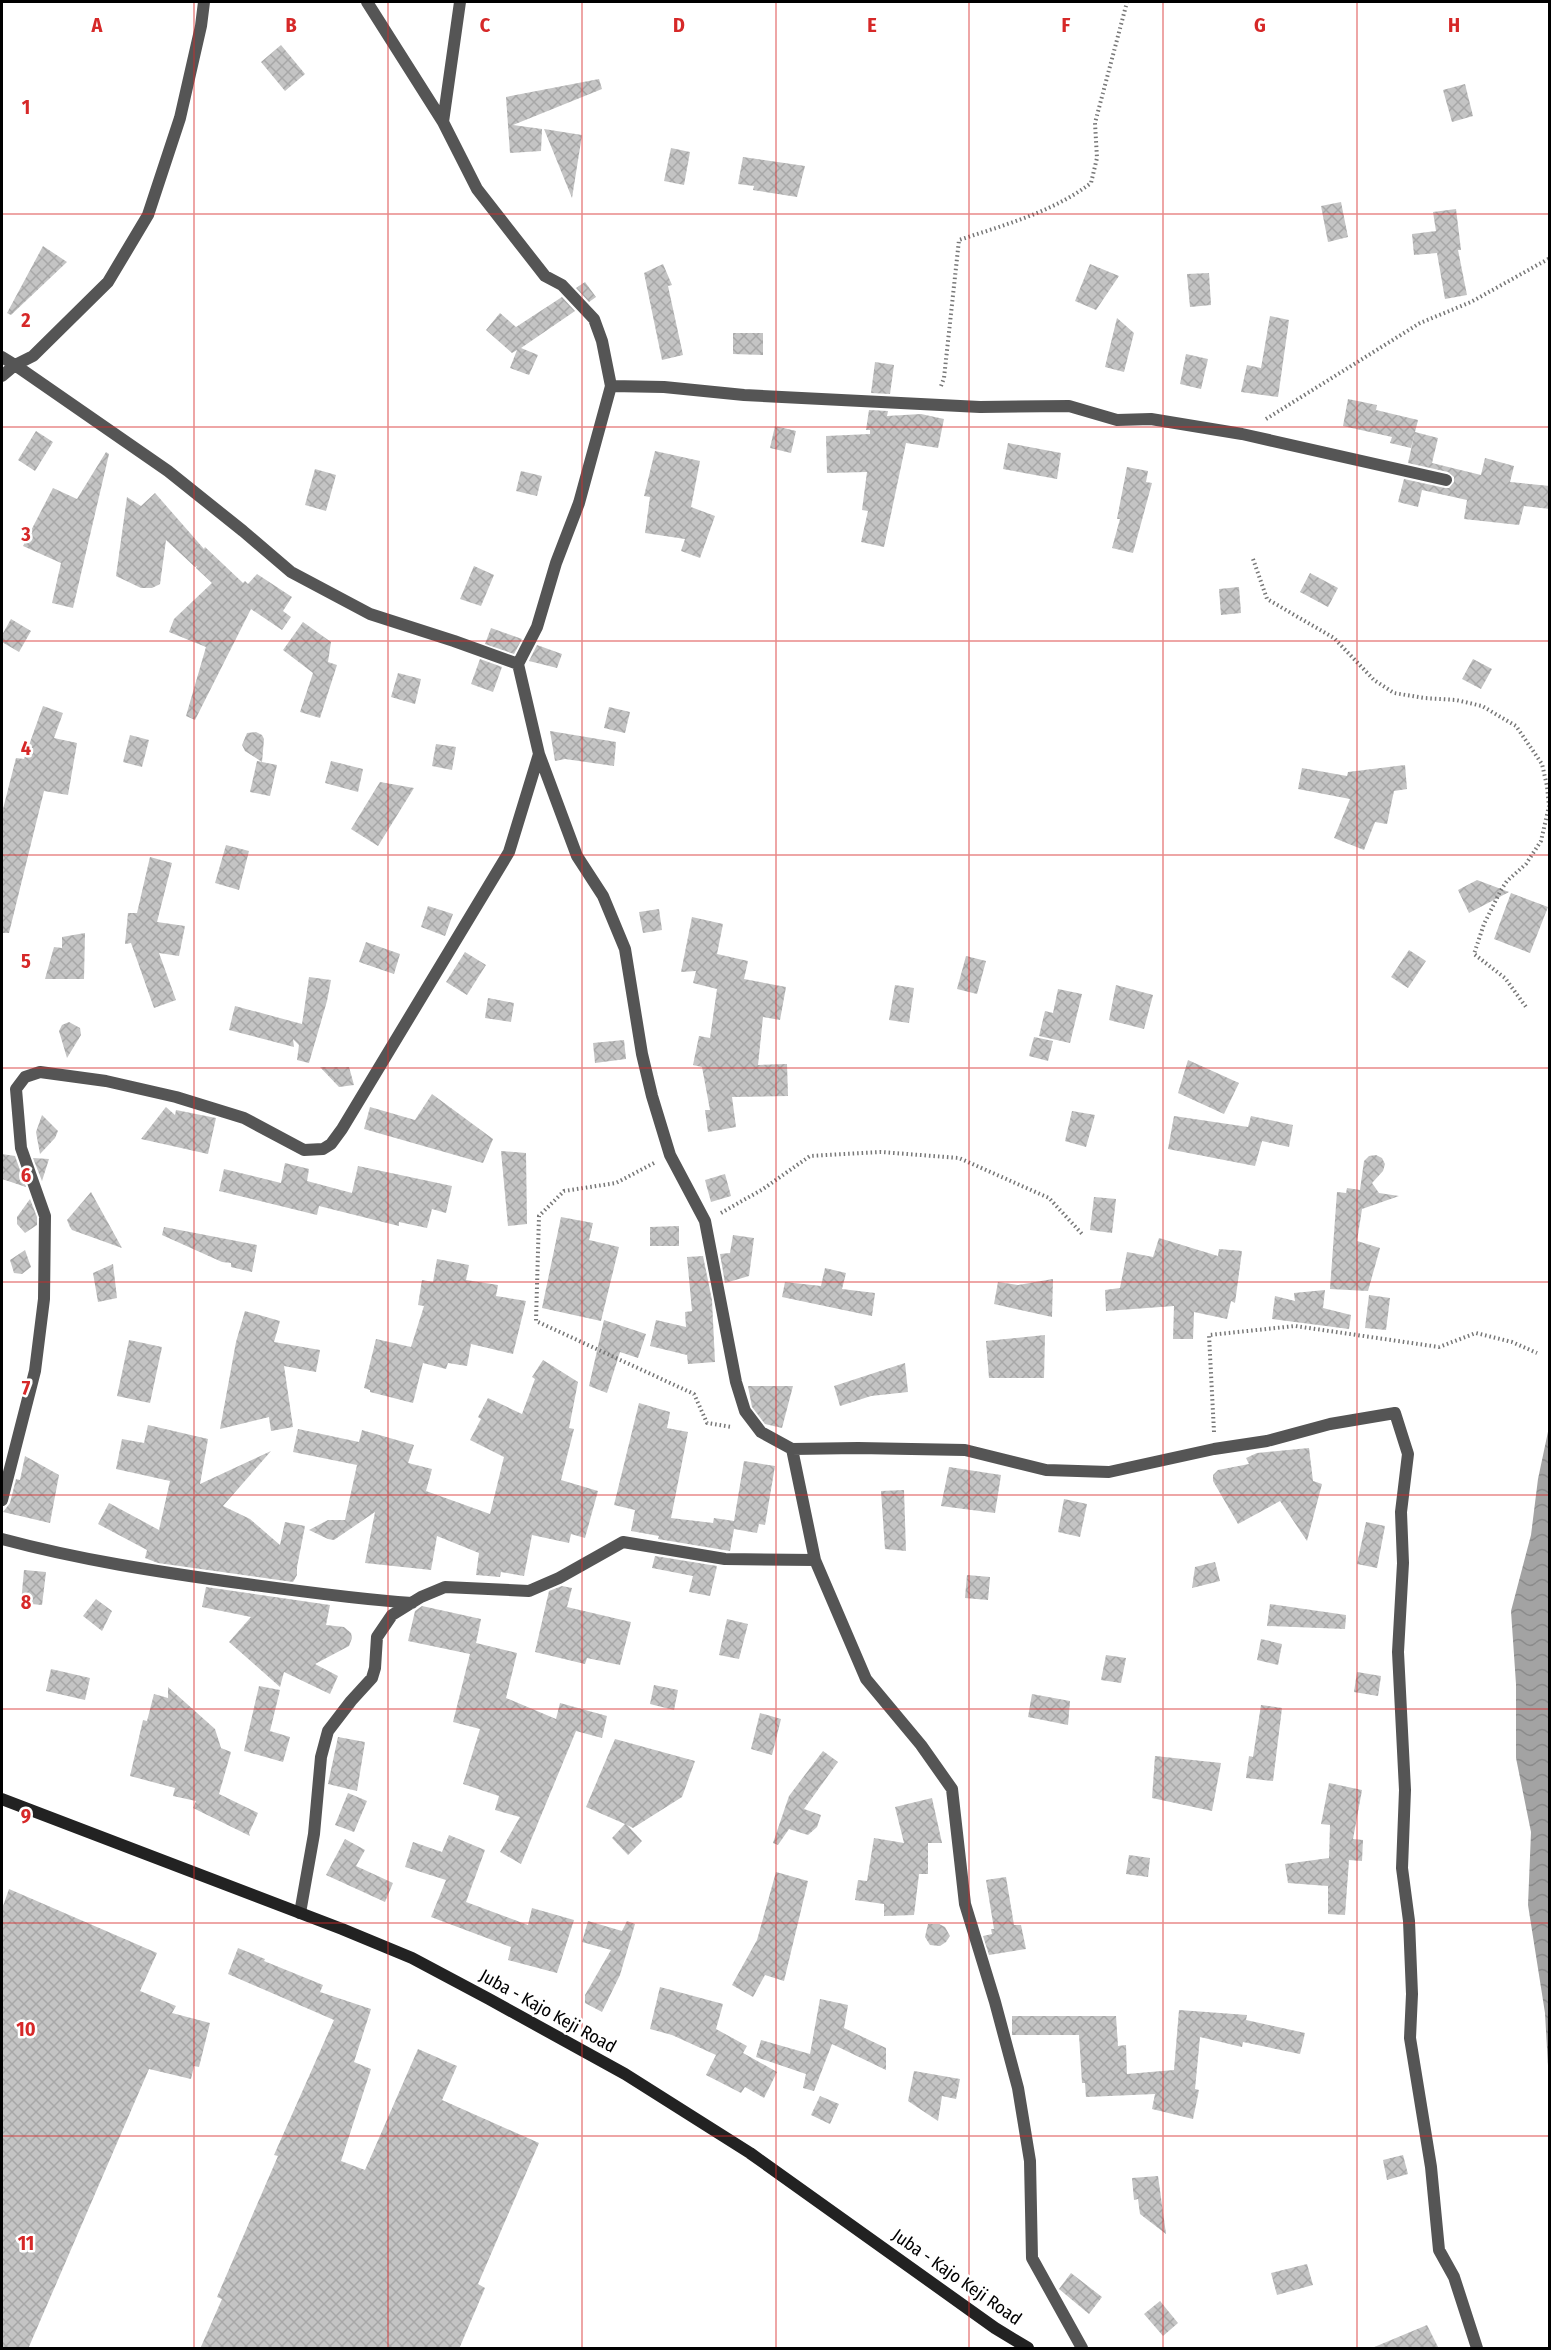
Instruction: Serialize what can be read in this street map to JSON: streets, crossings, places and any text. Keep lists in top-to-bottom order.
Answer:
{
  "streets": {
    "main road": ["Juba - Kajo Keji Road"]
  },
  "grid": {
    "columns": [
      "A",
      "B",
      "C",
      "D",
      "E",
      "F",
      "G",
      "H"
    ],
    "rows": [
      "1",
      "2",
      "3",
      "4",
      "5",
      "6",
      "7",
      "8",
      "9",
      "10",
      "11"
    ]
  }
}
